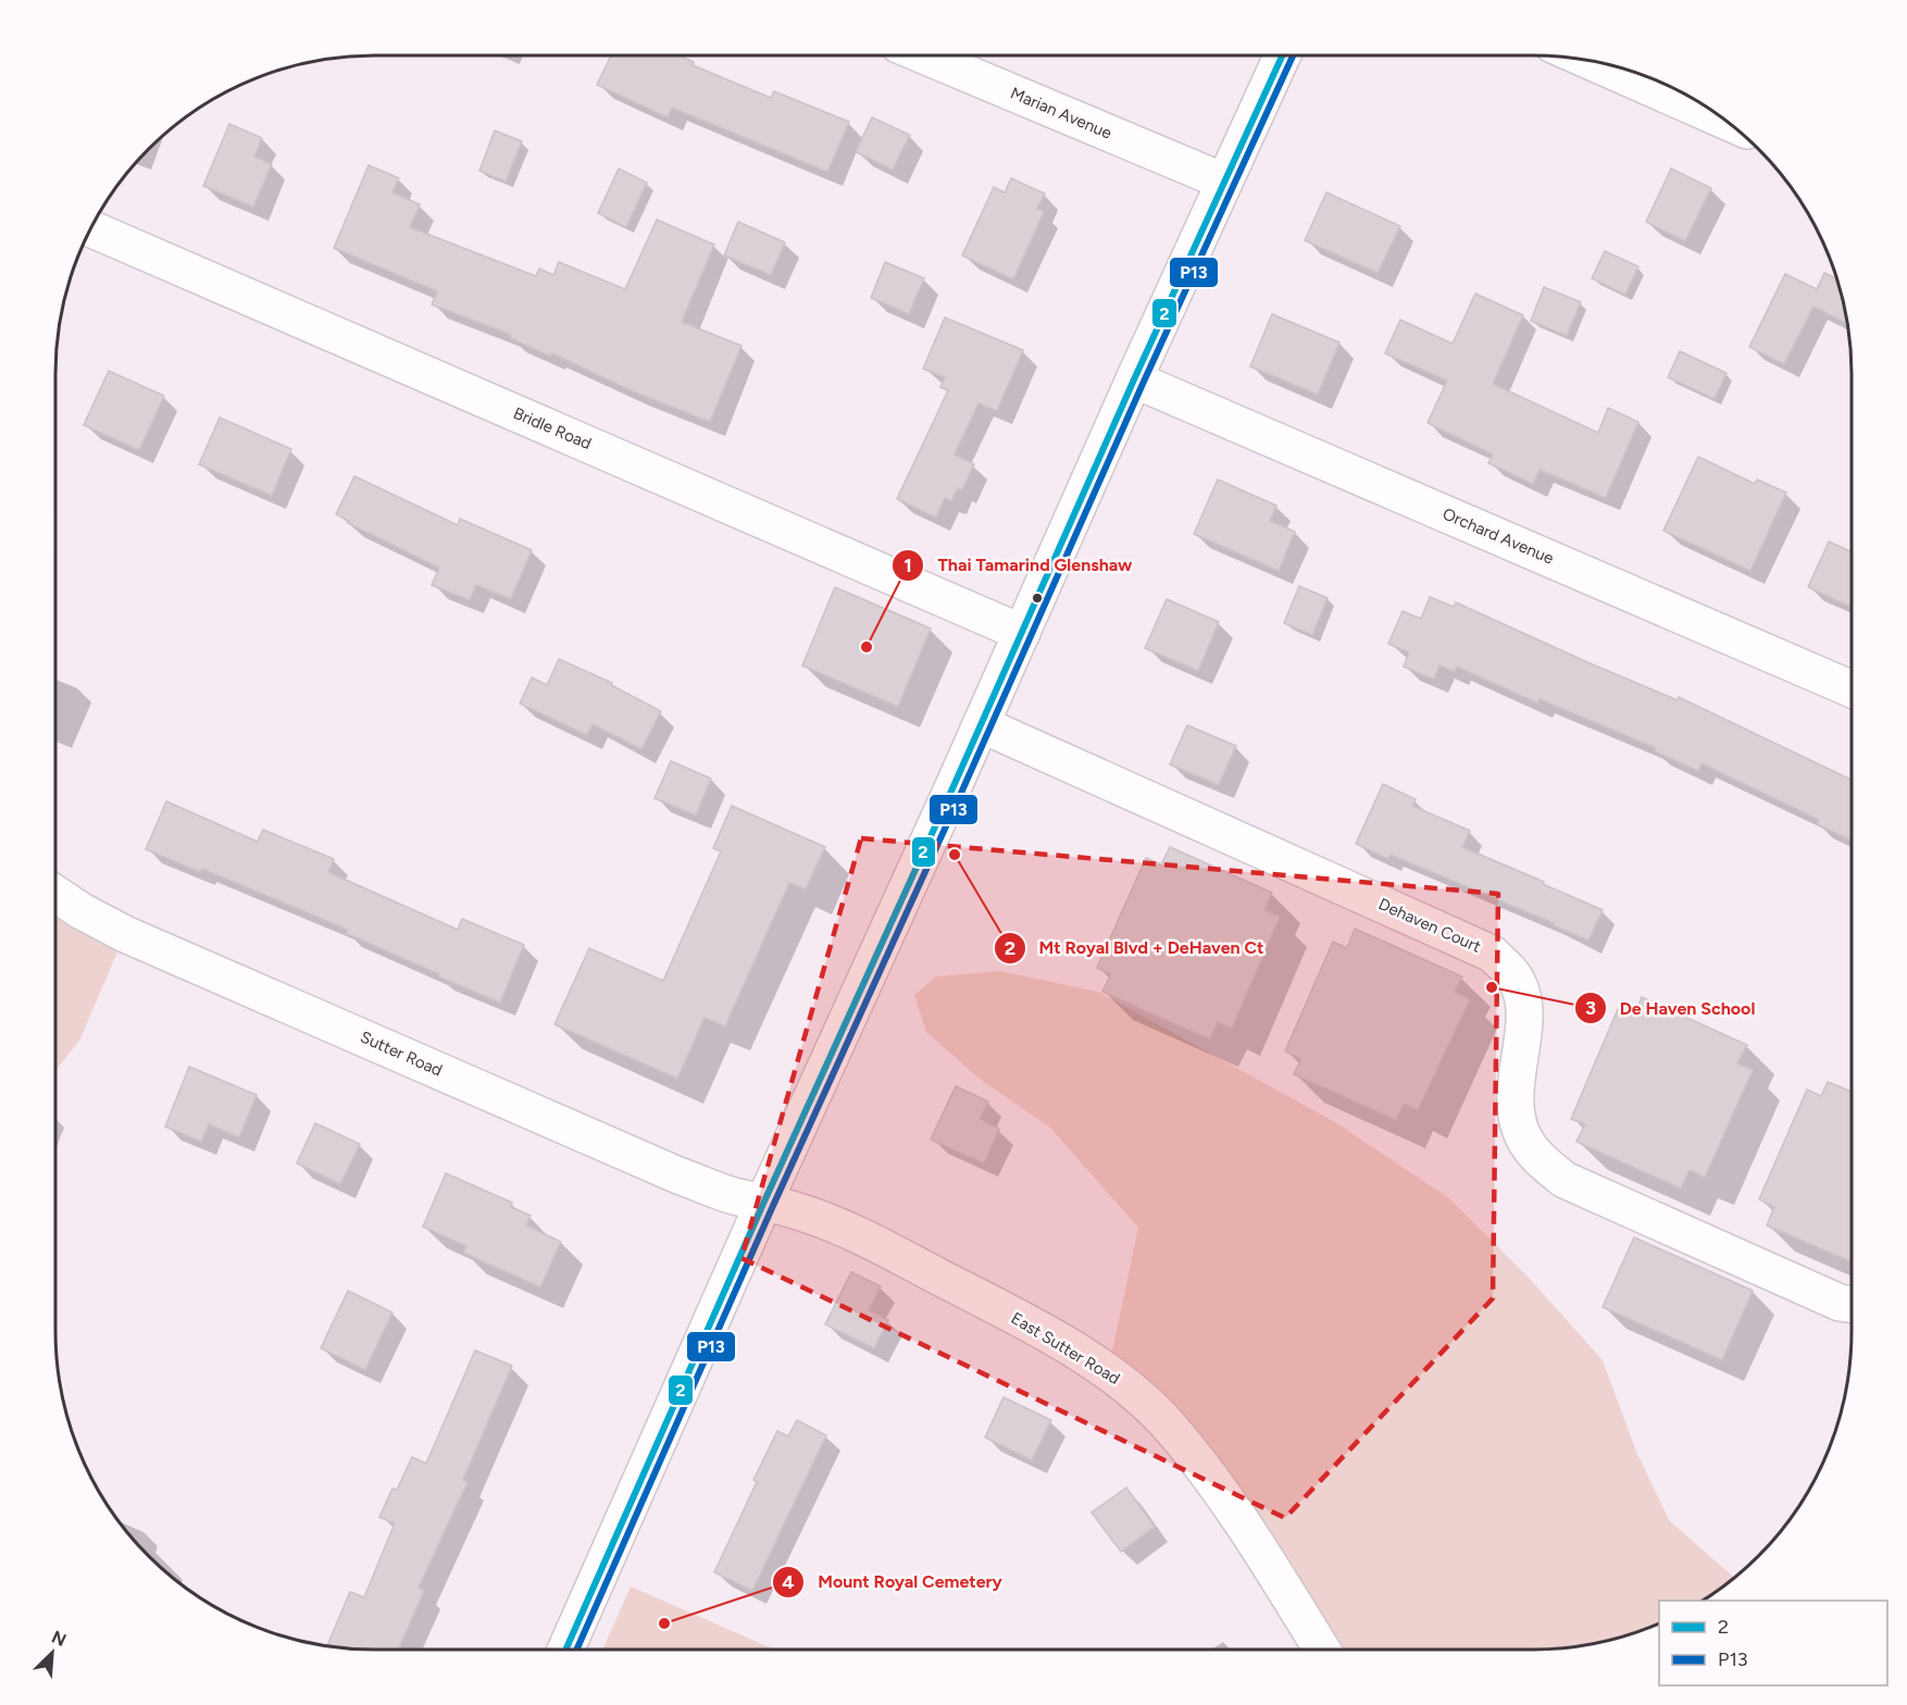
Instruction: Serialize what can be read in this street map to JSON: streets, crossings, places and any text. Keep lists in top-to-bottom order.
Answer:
{
  "streets": {
    "street": [
      "Marian Avenue",
      "Bridle Road",
      "Orchard Avenue",
      "Dehaven Court",
      "Sutter Road",
      "East Sutter Road"
    ]
  },
  "crossings": [
    ["Sutter Road", "East Sutter Road"]
  ],
  "places": [
    "Thai Tamarind Glenshaw",
    "Mt Royal Blvd + DeHaven Ct",
    "De Haven School",
    "Mount Royal Cemetery"
  ],
  "lines": ["transit line 2", "transit line P13"],
  "legend": ["2", "P13"],
  "north": "top right"
}
